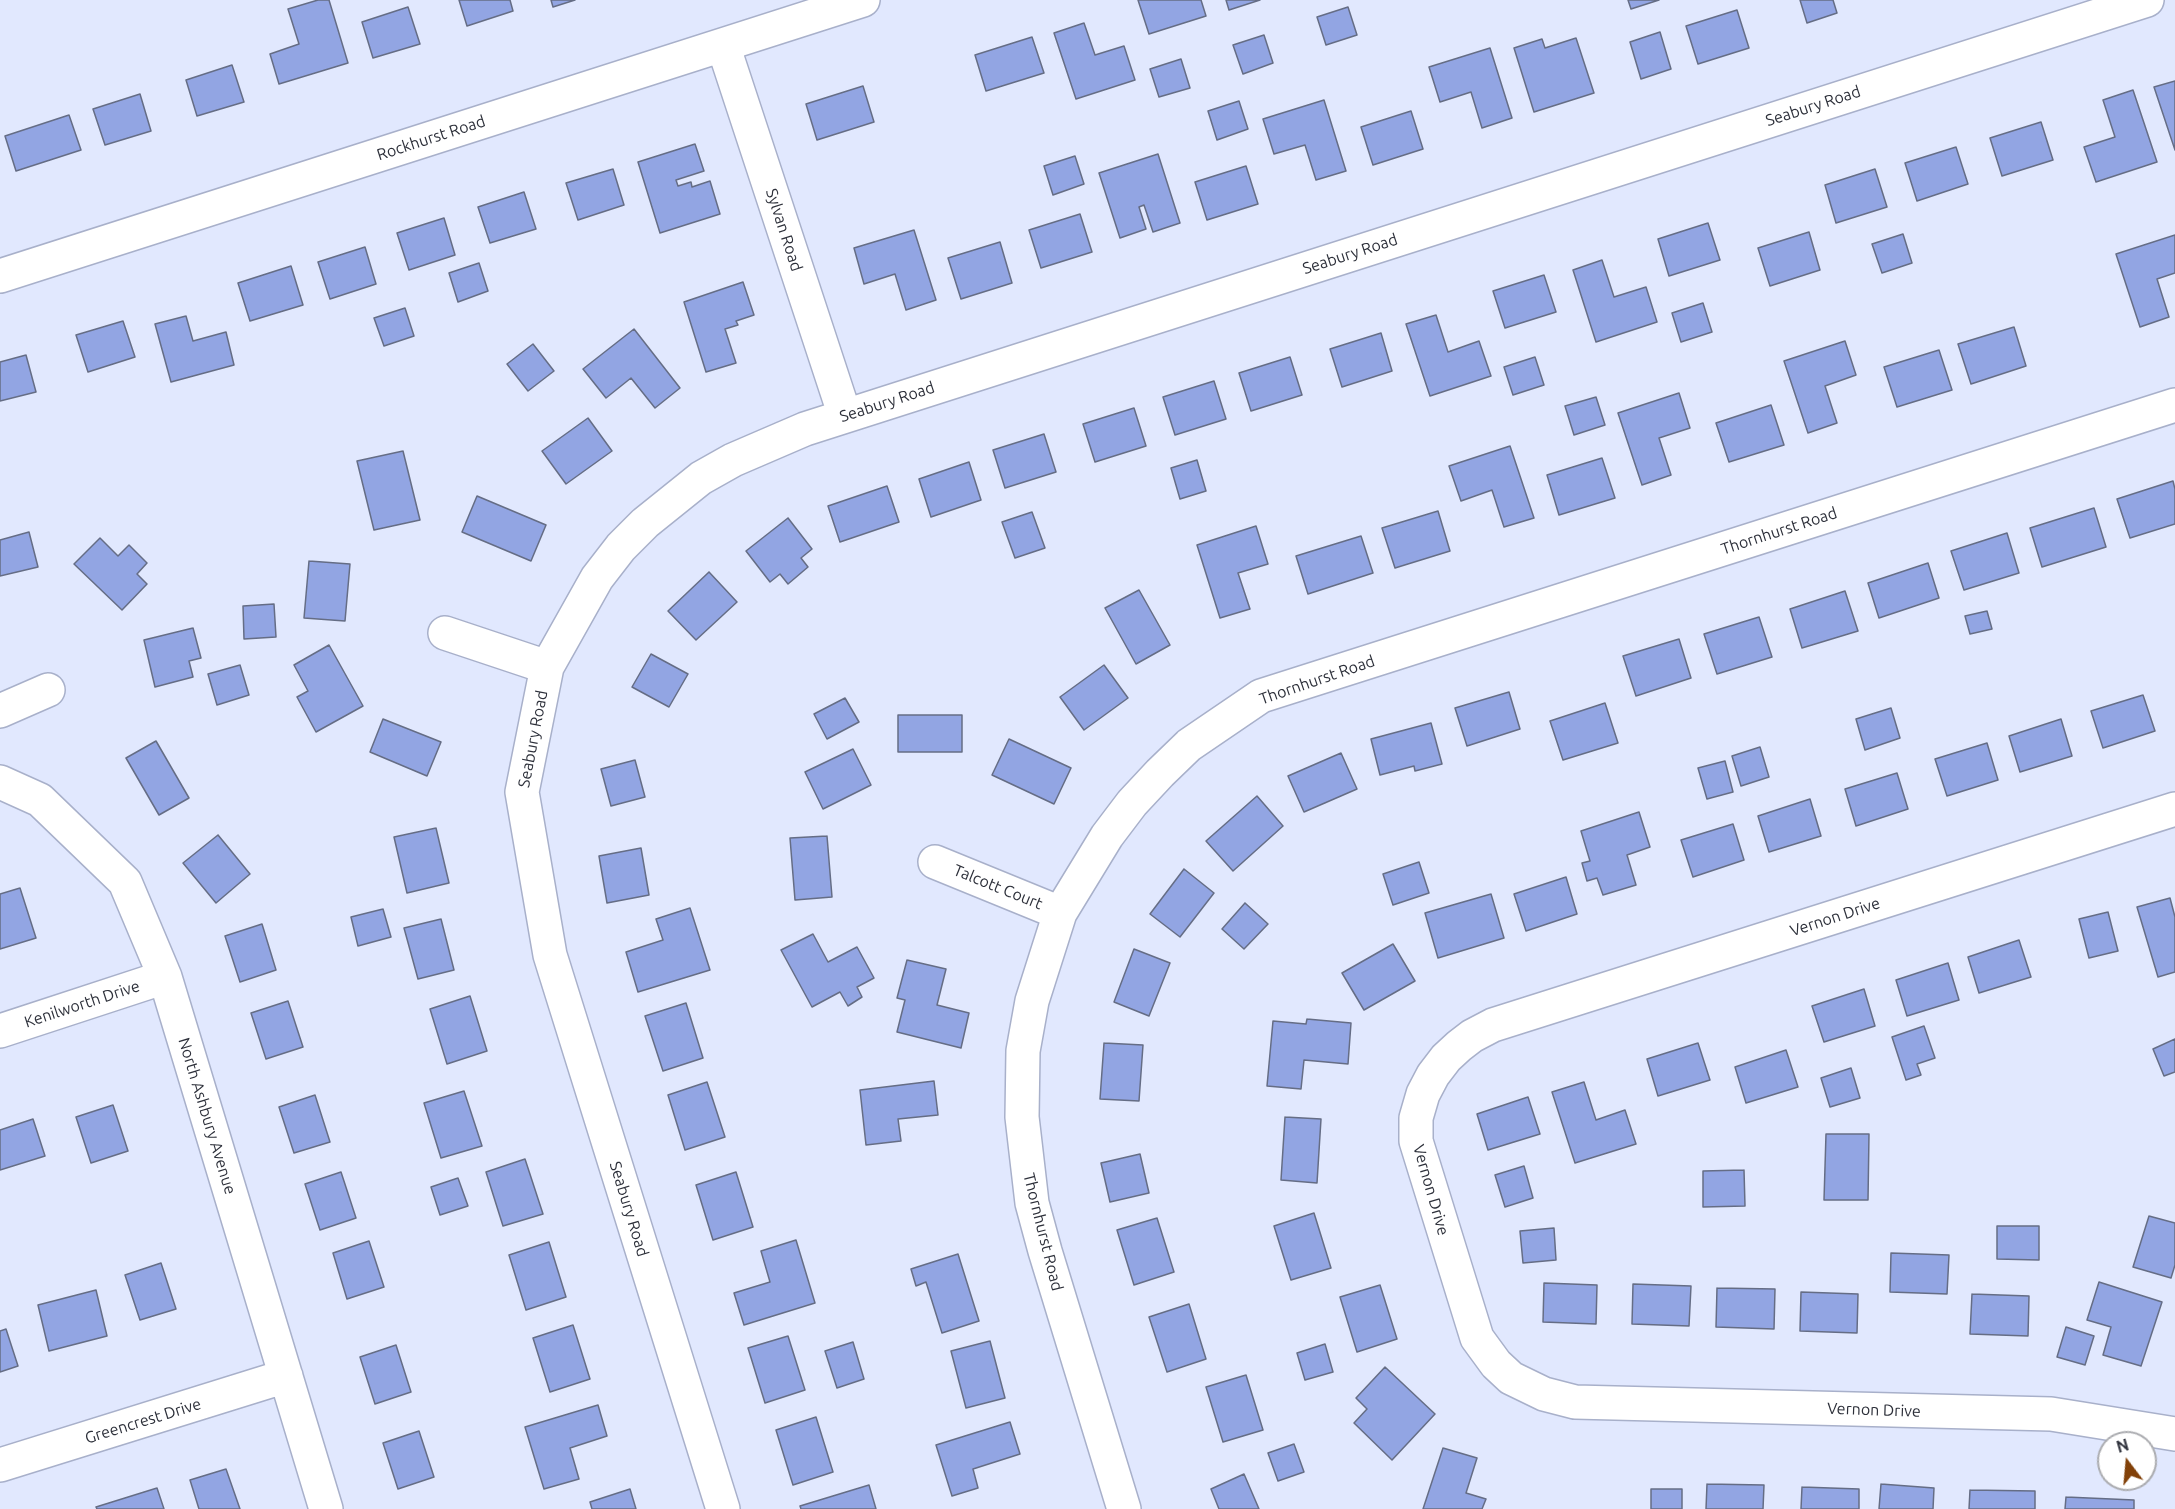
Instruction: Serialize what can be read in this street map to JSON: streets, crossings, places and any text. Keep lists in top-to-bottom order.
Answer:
{
  "streets": {
    "street": [
      "Seabury Road",
      "Rockhurst Road",
      "Sylvan Road",
      "Thornhurst Road",
      "Talcott Court",
      "Vernon Drive",
      "Kenilworth Drive",
      "North Ashbury Avenue",
      "Greencrest Drive"
    ]
  },
  "crossings": [
    ["Seabury Road", "Sylvan Road"],
    ["Rockhurst Road", "Sylvan Road"],
    ["Thornhurst Road", "Talcott Court"],
    ["Kenilworth Drive", "North Ashbury Avenue"],
    ["North Ashbury Avenue", "Greencrest Drive"]
  ],
  "north": "top"
}
